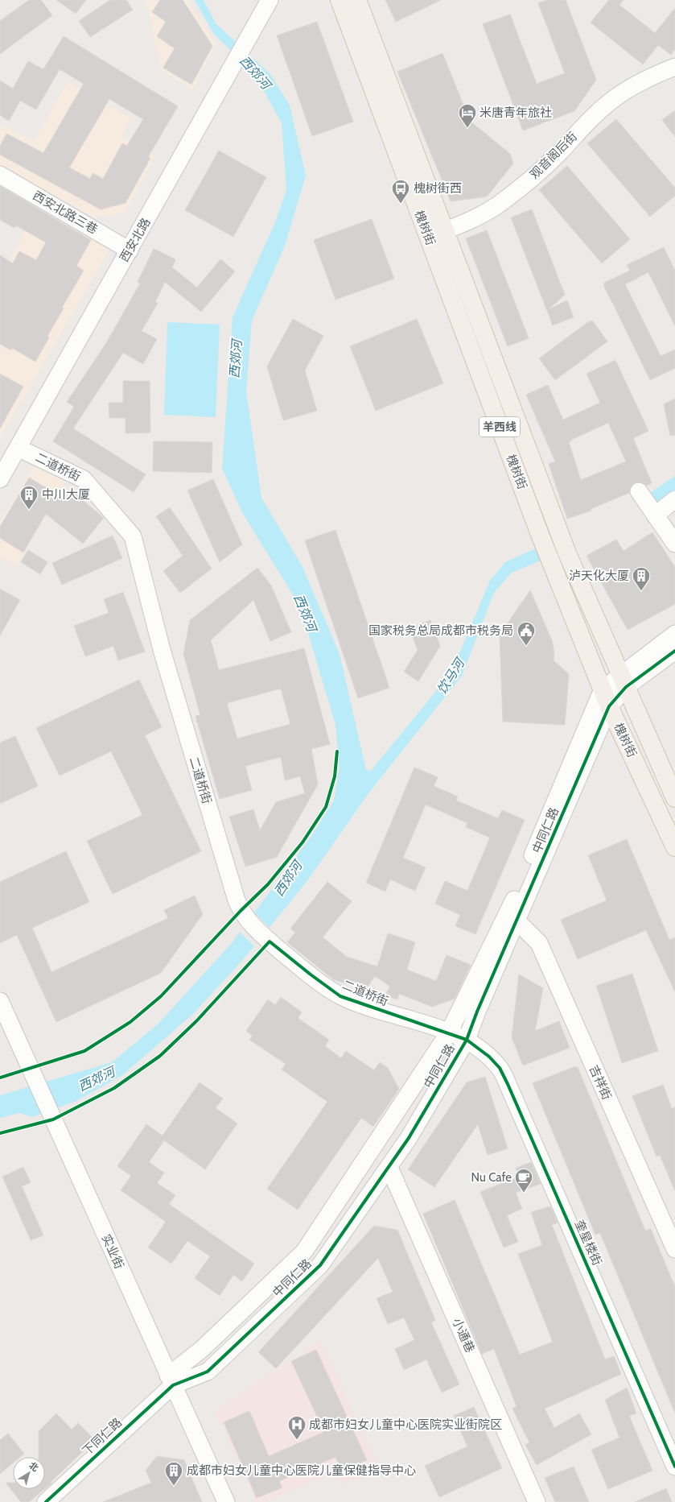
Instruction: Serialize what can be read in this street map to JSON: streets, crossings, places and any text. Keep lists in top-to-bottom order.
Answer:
{
  "streets": {
    "main road": ["槐树街", "羊西线"],
    "street": [
      "观音阁后街",
      "西安北路三巷",
      "西安北路",
      "二道桥街",
      "中同仁路",
      "吉祥街",
      "奎星楼街",
      "实业街",
      "小通巷",
      "下同仁路"
    ]
  },
  "crossings": [
    ["观音阁后街", "槐树街"],
    ["西安北路三巷", "西安北路"],
    ["槐树街", "中同仁路"],
    ["槐树街", "下同仁路"],
    ["西安北路", "二道桥街"],
    ["二道桥街", "中同仁路"],
    ["二道桥街", "奎星楼街"],
    ["二道桥街", "下同仁路"],
    ["中同仁路", "吉祥街"],
    ["中同仁路", "奎星楼街"],
    ["中同仁路", "实业街"],
    ["中同仁路", "小通巷"],
    ["中同仁路", "下同仁路"],
    ["实业街", "下同仁路"]
  ],
  "water": ["西郊河", "饮马河"],
  "places": {
    "hotel": ["米唐青年旅社"],
    "bus stop": ["槐树街西"],
    "building": ["中川大厦", "泸天化大厦", "成都市妇女儿童中心医院儿童保健指导中心"],
    "public building": ["国家税务总局成都市税务局"],
    "cafe": ["Nu Cafe"],
    "hospital": ["成都市妇女儿童中心医院实业街院区"]
  },
  "north": "top right"
}
